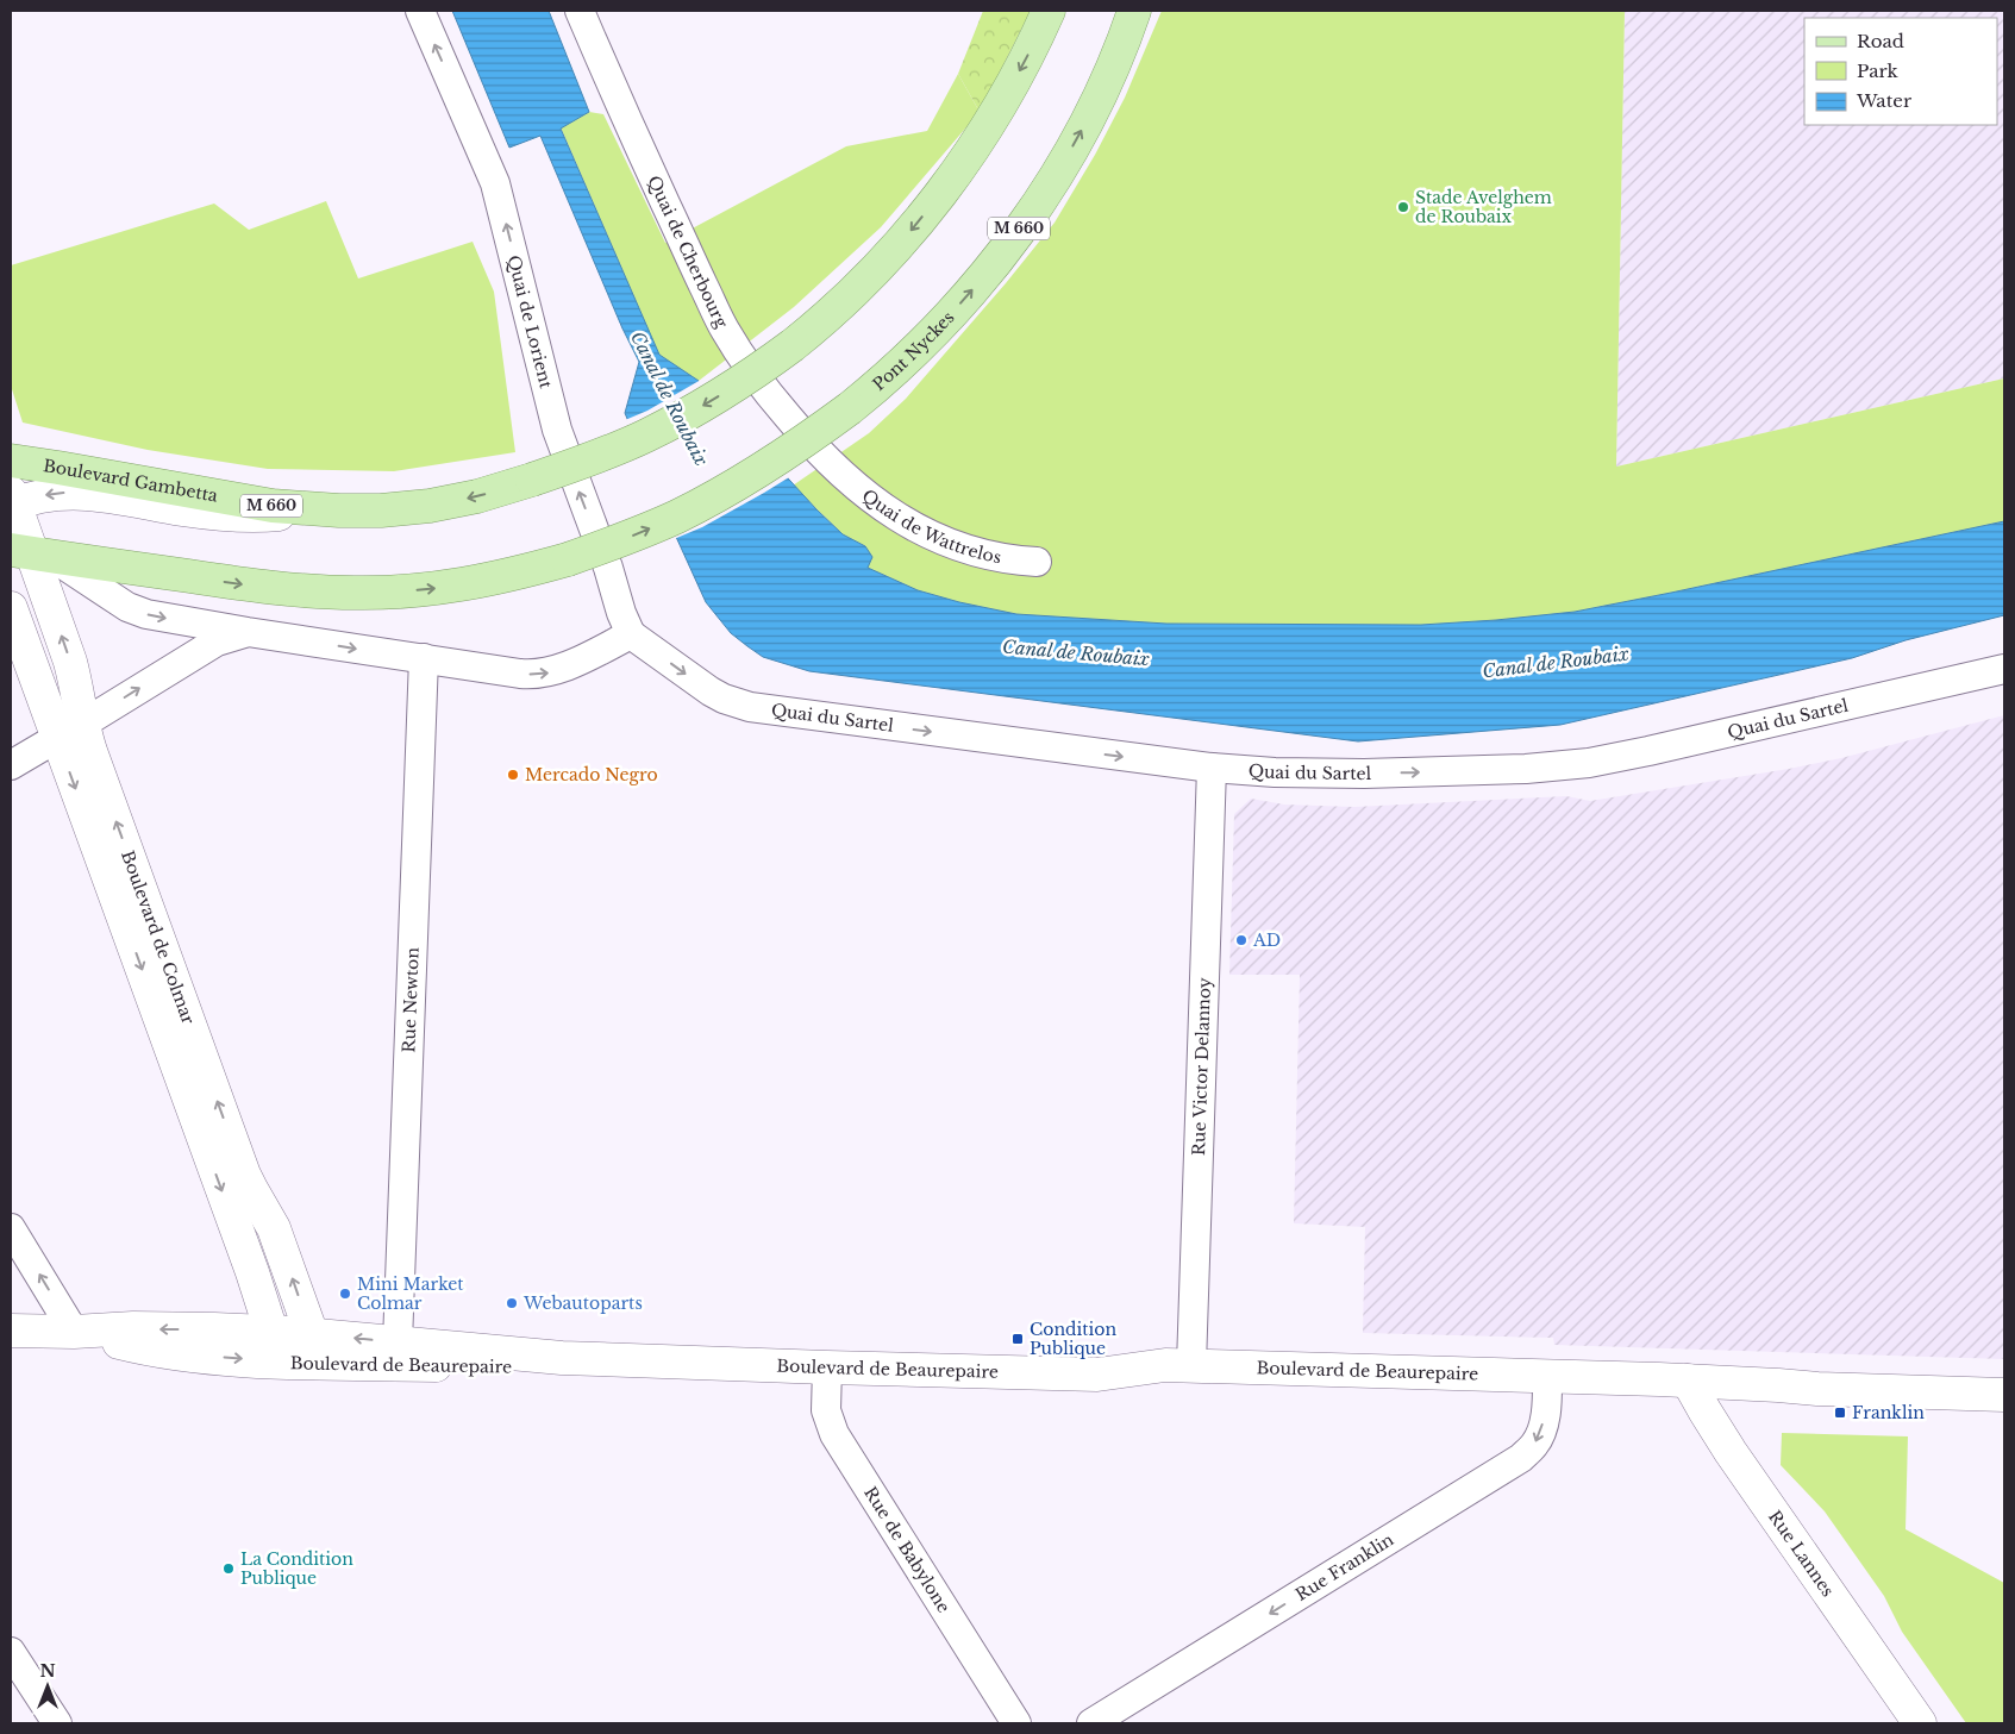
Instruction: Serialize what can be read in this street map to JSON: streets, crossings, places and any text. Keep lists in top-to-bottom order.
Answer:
{
  "streets": {
    "main road": [
      "M 660",
      "Pont Nyckes",
      "Boulevard Gambetta",
      "Boulevard de Colmar",
      "Boulevard de Beaurepaire",
      "Rue Lannes"
    ],
    "street": [
      "Quai de Cherbourg",
      "Quai de Lorient",
      "Quai de Wattrelos",
      "Quai du Sartel",
      "Rue Newton",
      "Rue Victor Delannoy",
      "Rue de Babylone",
      "Rue Franklin"
    ]
  },
  "crossings": [
    ["Quai de Cherbourg", "Quai de Wattrelos"],
    ["Quai de Lorient", "Quai du Sartel"],
    ["Pont Nyckes", "Boulevard de Colmar"],
    ["Quai du Sartel", "Rue Victor Delannoy"],
    ["Boulevard de Colmar", "Boulevard de Beaurepaire"],
    ["Rue Newton", "Boulevard de Beaurepaire"],
    ["Rue Victor Delannoy", "Boulevard de Beaurepaire"],
    ["Boulevard de Beaurepaire", "Rue de Babylone"],
    ["Boulevard de Beaurepaire", "Rue Lannes"],
    ["Boulevard de Beaurepaire", "Rue Franklin"]
  ],
  "one_way": [
    "Quai de Lorient",
    "Pont Nyckes",
    "Boulevard Gambetta",
    "Quai du Sartel",
    "Rue Franklin"
  ],
  "water": ["Canal de Roubaix"],
  "places": {
    "other": [
      "Stade Avelghem de Roubaix",
      "Mercado Negro",
      "AD",
      "Mini Market Colmar",
      "Webautoparts",
      "La Condition Publique"
    ],
    "transit": ["Condition Publique", "Franklin"]
  },
  "legend": ["Road", "Park", "Water"],
  "north": "top"
}
